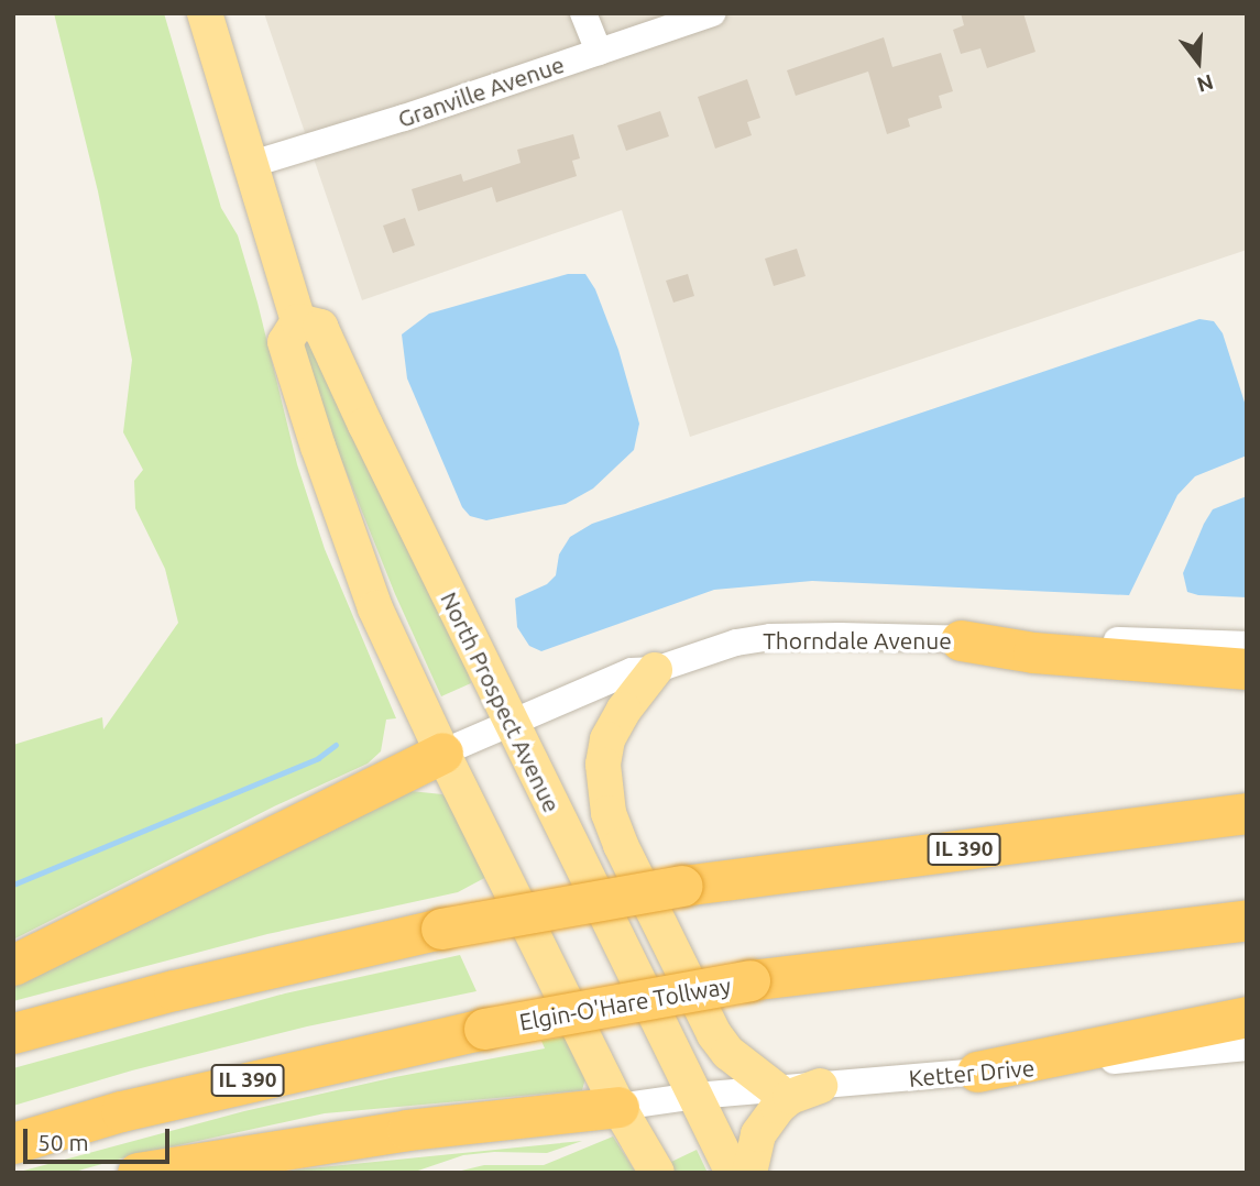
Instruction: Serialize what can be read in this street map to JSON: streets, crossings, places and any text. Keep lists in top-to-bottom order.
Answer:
{
  "streets": {
    "highway": ["IL 390", "Elgin-O'Hare Tollway"],
    "main road": ["North Prospect Avenue"],
    "street": ["Granville Avenue", "Thorndale Avenue", "Ketter Drive"]
  },
  "crossings": [
    ["Thorndale Avenue", "North Prospect Avenue"],
    ["North Prospect Avenue", "Ketter Drive"]
  ],
  "scale_bar": "50 m",
  "north": "bottom"
}
